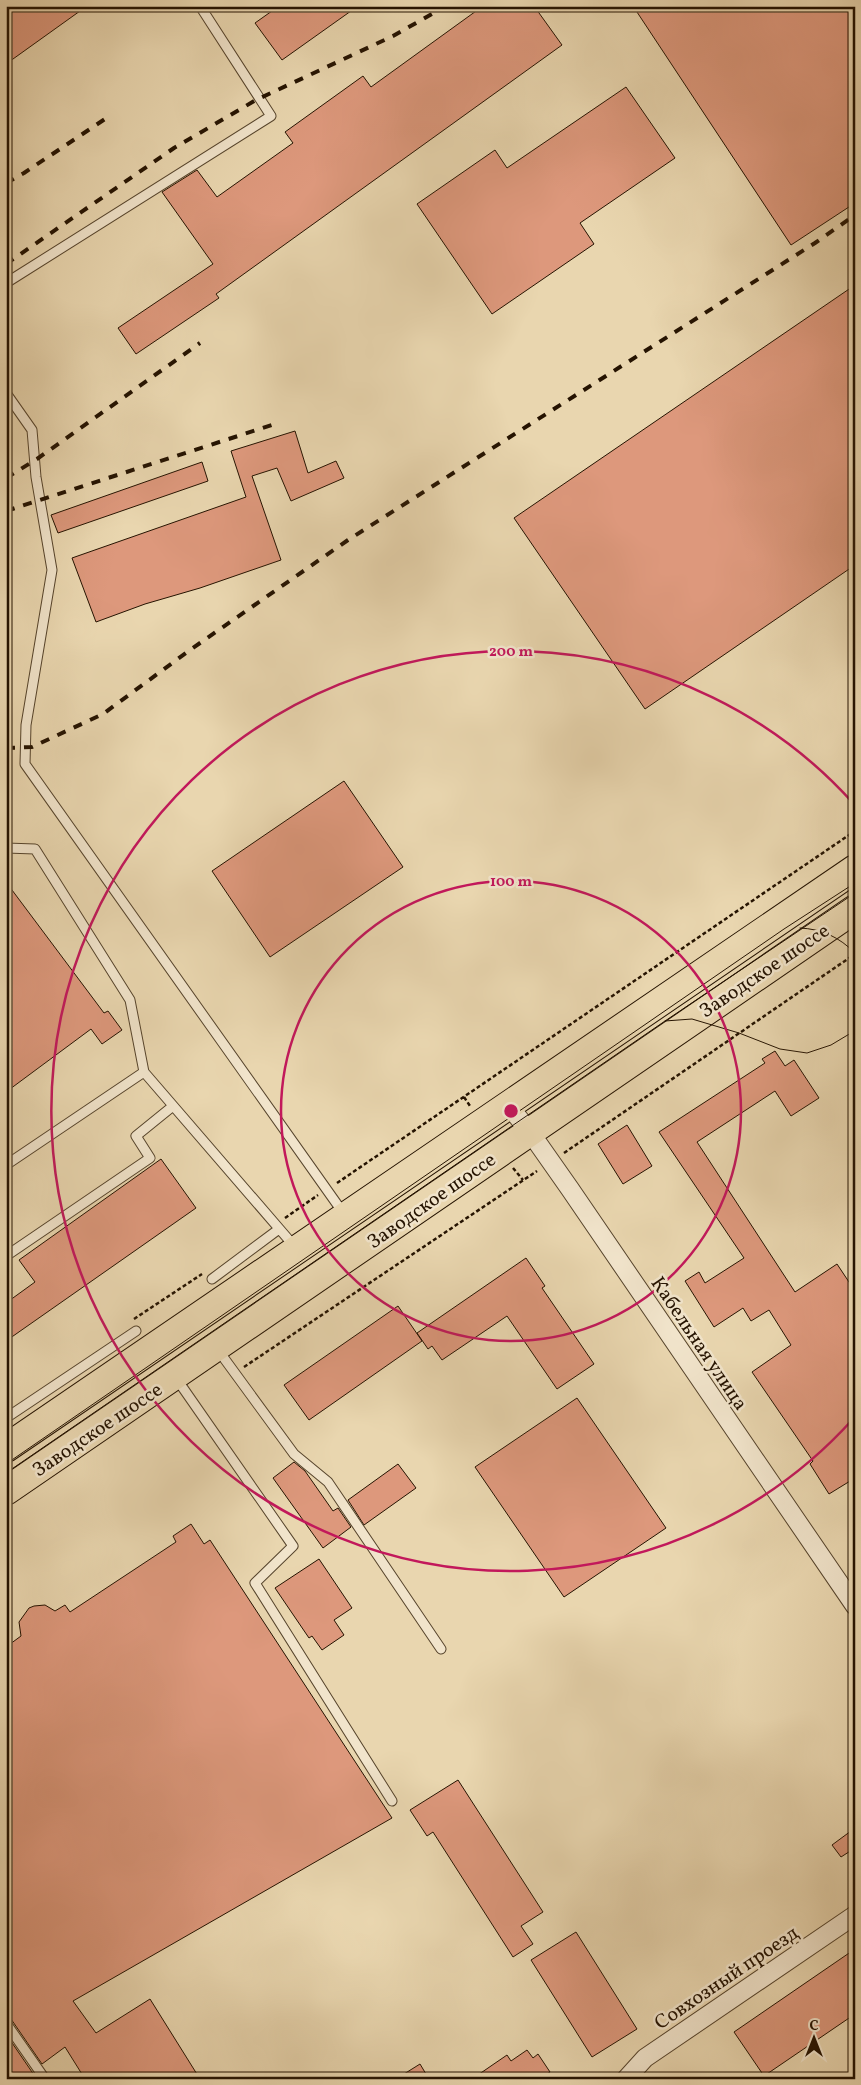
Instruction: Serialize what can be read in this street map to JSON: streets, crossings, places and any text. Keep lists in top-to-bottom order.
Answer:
{
  "streets": {
    "main road": ["Заводское шоссе"],
    "street": ["Кабельная улица", "Совхозный проезд"]
  },
  "crossings": [
    ["Заводское шоссе", "Кабельная улица"]
  ],
  "north": "top",
  "rings": ["200 m", "100 m"]
}
